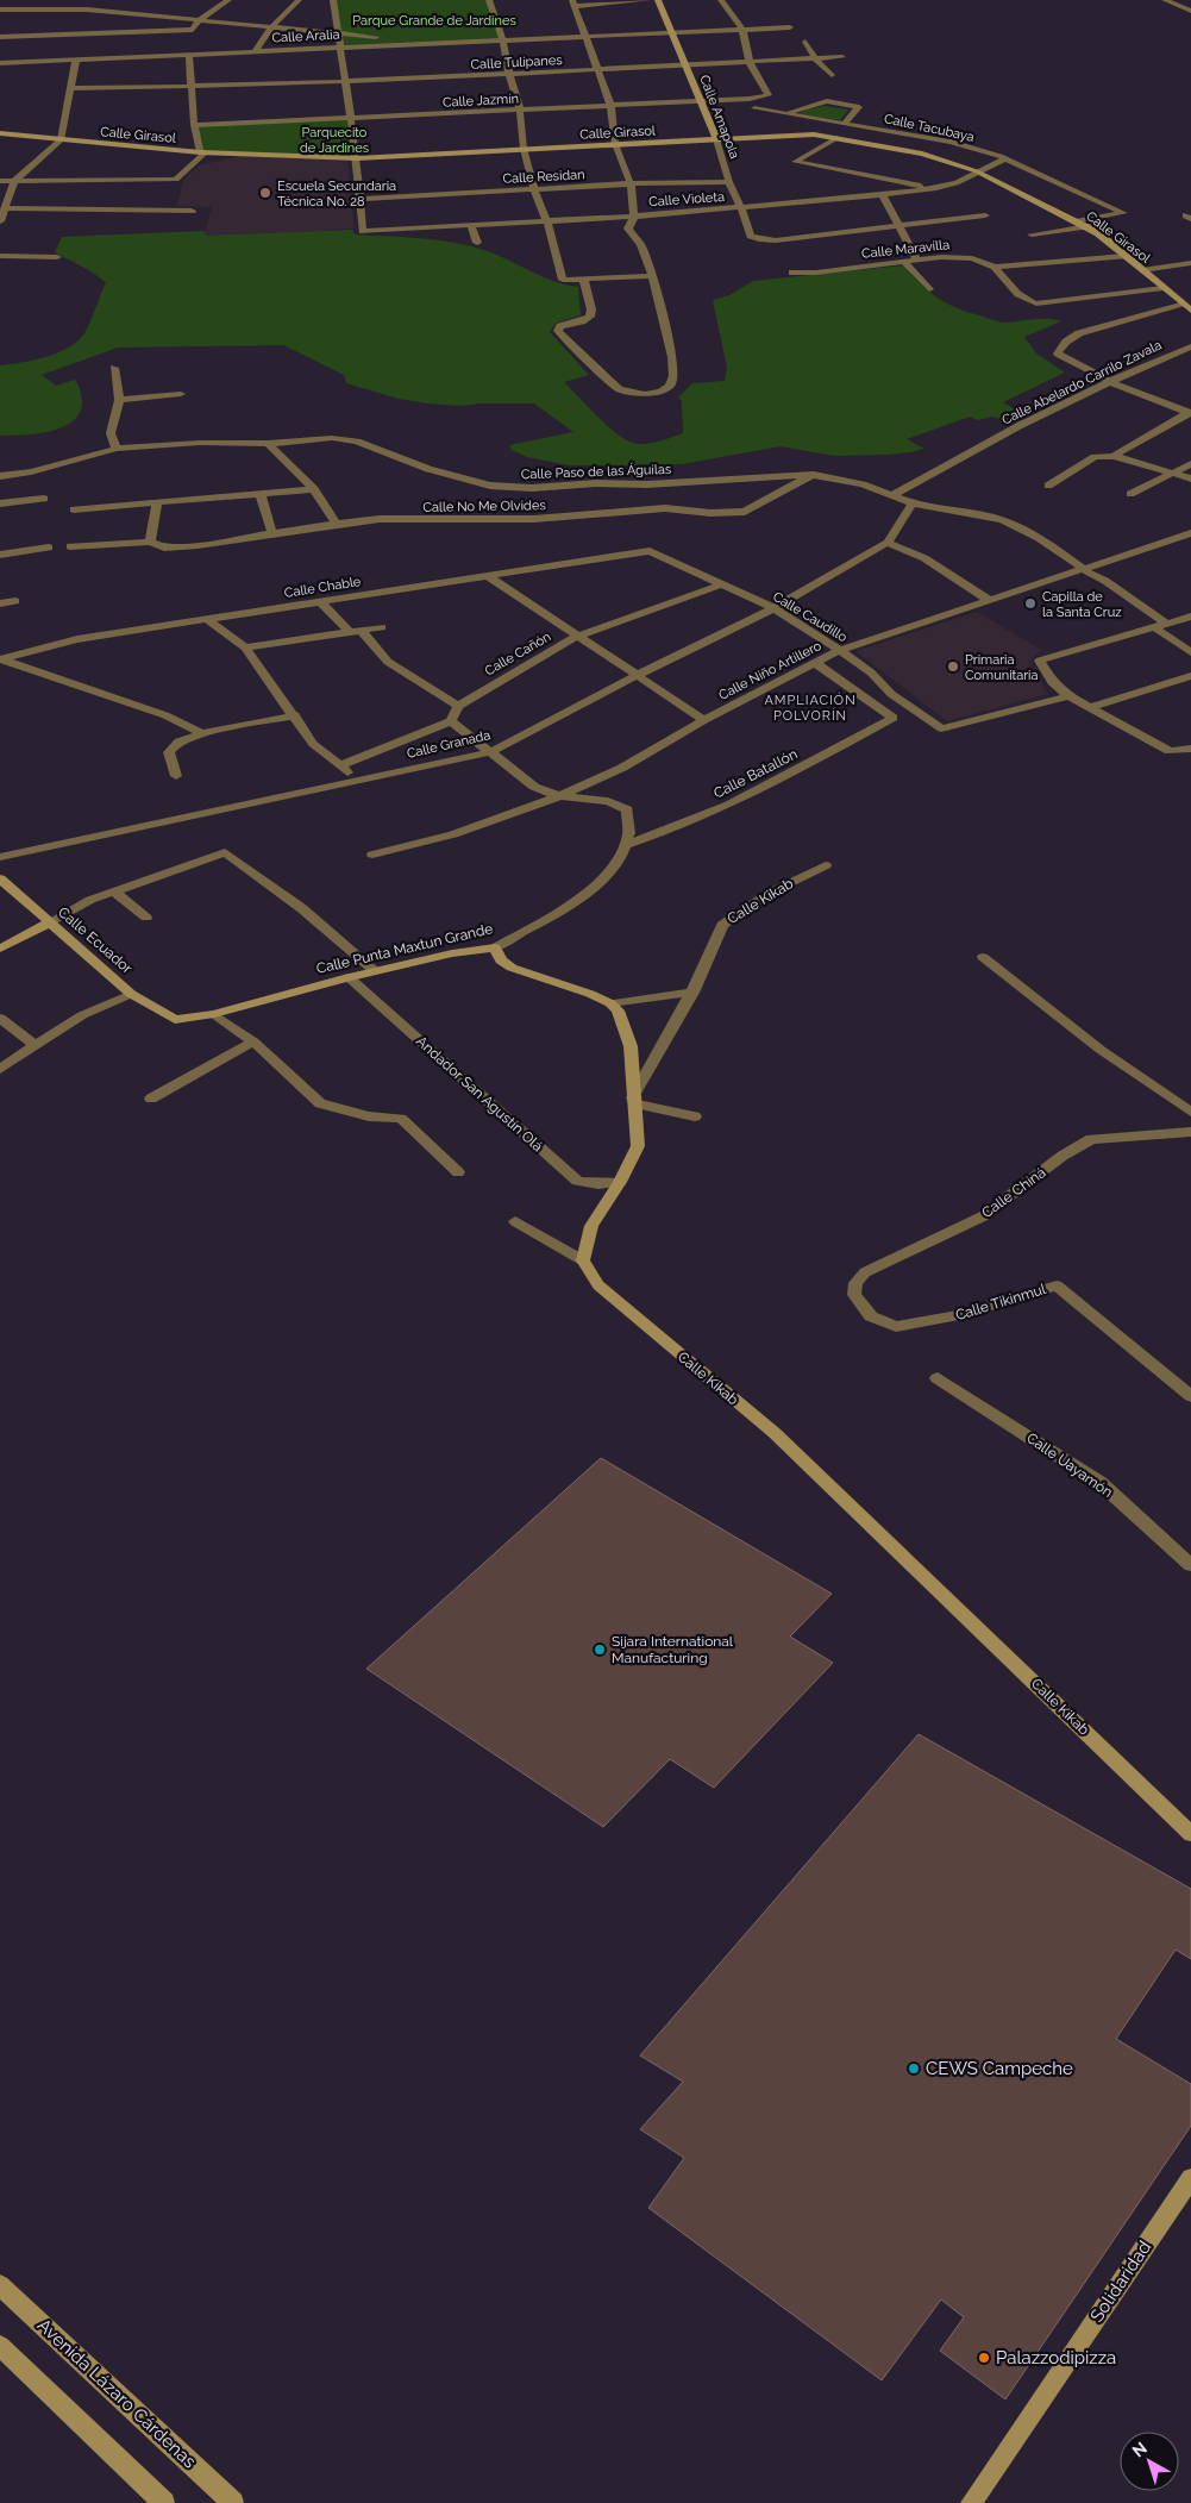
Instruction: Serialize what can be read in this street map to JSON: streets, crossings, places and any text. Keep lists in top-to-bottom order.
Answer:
{
  "streets": {
    "street": [
      "Calle Aralia",
      "Calle Tulipanes",
      "Calle Jazmín",
      "Calle Amapola",
      "Calle Tacubaya",
      "Calle Girasol",
      "Calle Residan",
      "Calle Violeta",
      "Calle Maravilla",
      "Calle Abelardo Carrilo Zavala",
      "Calle Paso de las Águilas",
      "Calle No Me Olvides",
      "Calle Chable",
      "Calle Caudillo",
      "Calle Cañón",
      "Calle Niño Artillero",
      "Calle Granada",
      "Calle Batallón",
      "Calle Kikab",
      "Calle Ecuador",
      "Calle Punta Maxtun Grande",
      "Andador San Agustín Olá",
      "Calle Chiná",
      "Calle Tikinmul",
      "Calle Uayamón",
      "Solidaridad",
      "Avenida Lázaro Cárdenas"
    ]
  },
  "crossings": [
    ["Calle Aralia", "Calle Amapola"],
    ["Calle Tulipanes", "Calle Jazmín"],
    ["Calle Tulipanes", "Calle Amapola"],
    ["Calle Jazmín", "Calle Amapola"],
    ["Calle Amapola", "Calle Girasol"],
    ["Calle Amapola", "Calle Residan"],
    ["Calle Amapola", "Calle Violeta"],
    ["Calle Tacubaya", "Calle Girasol"],
    ["Calle Tacubaya", "Calle Violeta"],
    ["Calle Girasol", "Calle Violeta"],
    ["Calle Girasol", "Calle Maravilla"],
    ["Calle Residan", "Calle Violeta"],
    ["Calle Abelardo Carrilo Zavala", "Calle Paso de las Águilas"],
    ["Calle Paso de las Águilas", "Calle No Me Olvides"],
    ["Calle Paso de las Águilas", "Calle Niño Artillero"],
    ["Calle Paso de las Águilas", "Calle Granada"],
    ["Calle Chable", "Calle Caudillo"],
    ["Calle Caudillo", "Calle Cañón"],
    ["Calle Caudillo", "Calle Niño Artillero"],
    ["Calle Caudillo", "Calle Granada"],
    ["Calle Niño Artillero", "Calle Batallón"],
    ["Calle Niño Artillero", "Calle Punta Maxtun Grande"],
    ["Calle Batallón", "Calle Punta Maxtun Grande"],
    ["Calle Ecuador", "Calle Punta Maxtun Grande"],
    ["Calle Punta Maxtun Grande", "Andador San Agustín Olá"],
    ["Calle Chiná", "Calle Tikinmul"]
  ],
  "districts": ["AMPLIACIÓN POLVORÍN"],
  "parks": ["Parque Grande de Jardines", "Parquecito de Jardines"],
  "places": [
    "Escuela Secundaria Técnica No. 28",
    "Capilla de la Santa Cruz",
    "Primaria Comunitaria",
    "Sijara International Manufacturing",
    "CEWS Campeche",
    "Palazzodipizza"
  ],
  "north": "top left"
}
